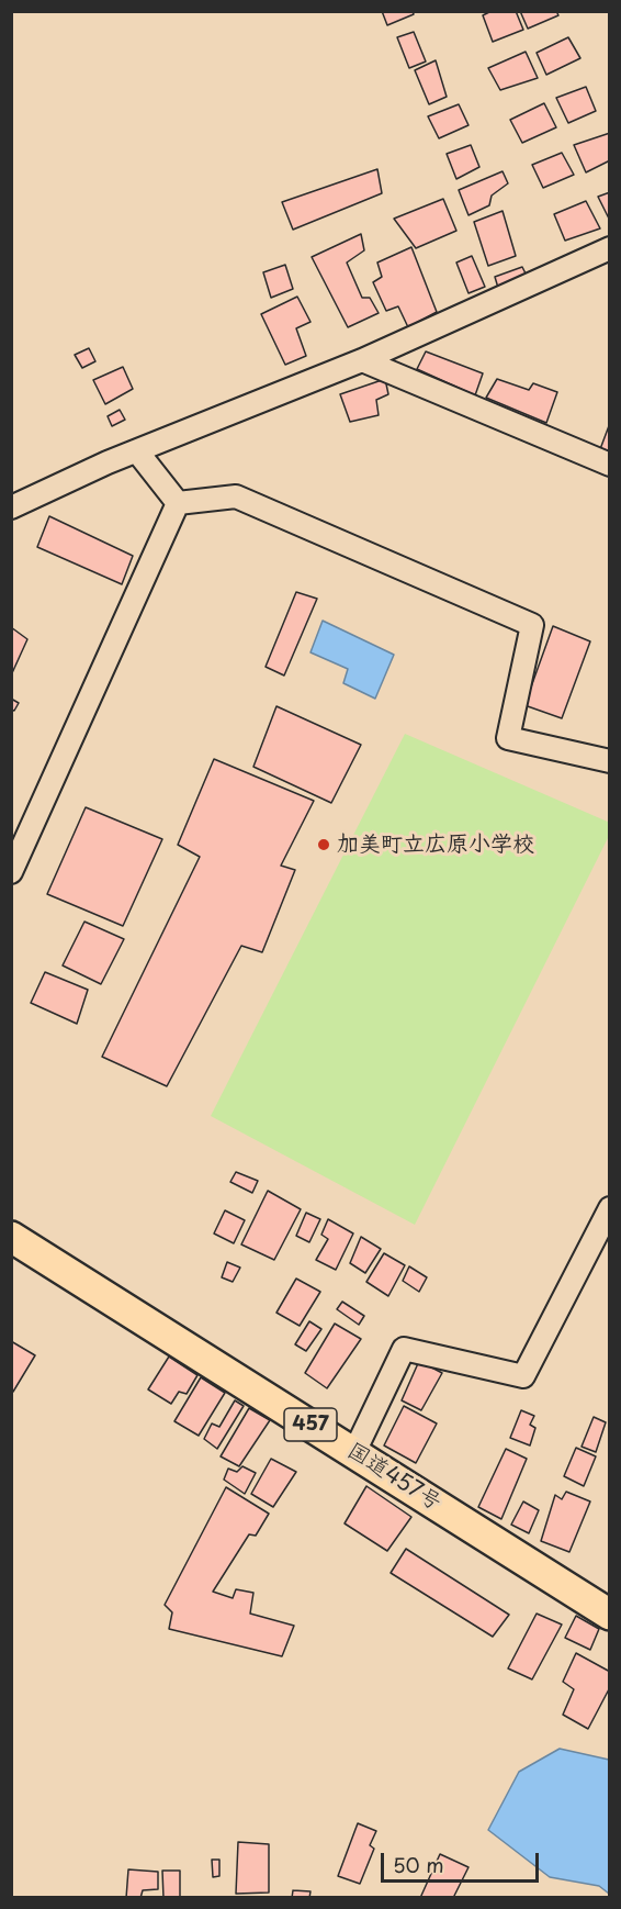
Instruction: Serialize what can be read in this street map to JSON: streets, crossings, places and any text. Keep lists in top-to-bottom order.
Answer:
{
  "streets": {
    "highway": ["457", "国道457号"]
  },
  "places": ["加美町立広原小学校"],
  "scale_bar": "50 m"
}
